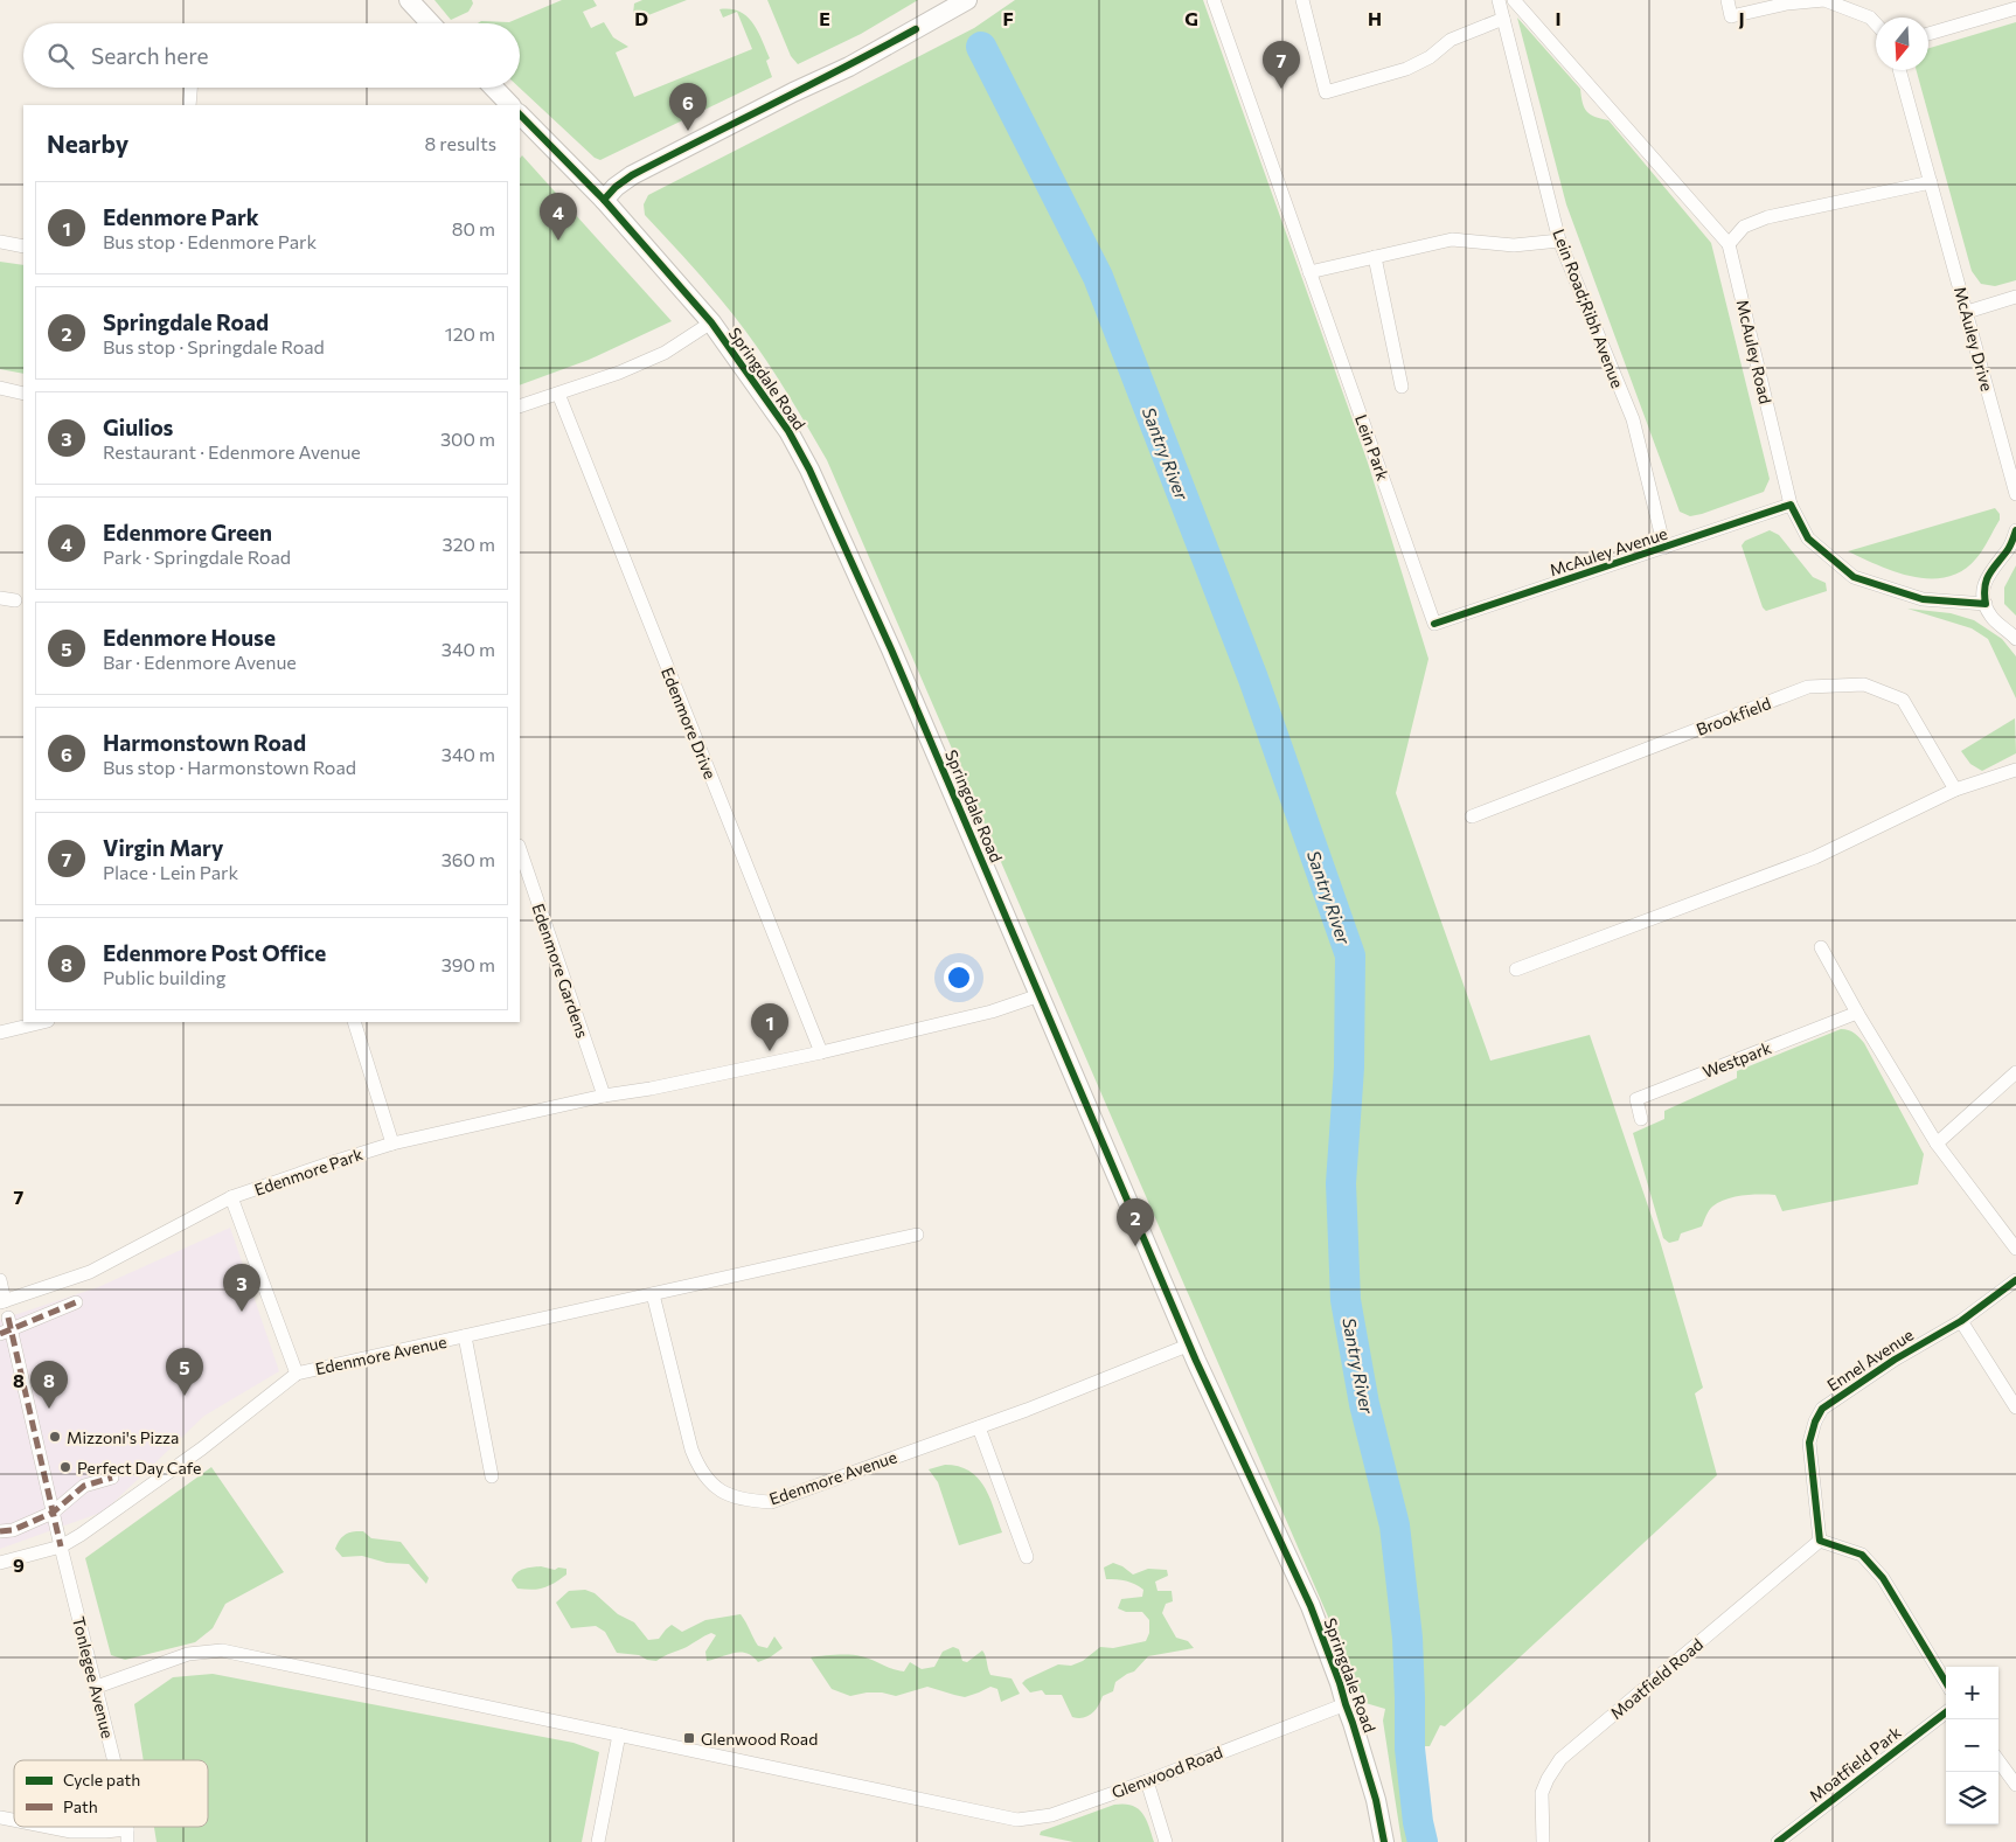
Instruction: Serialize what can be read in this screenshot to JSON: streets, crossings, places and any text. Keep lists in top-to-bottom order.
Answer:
{
  "streets": {
    "street": [
      "Lein Road;Ribh Avenue",
      "McAuley Drive",
      "McAuley Road",
      "Springdale Road",
      "Lein Park",
      "McAuley Avenue",
      "Brookfield",
      "Edenmore Drive",
      "Edenmore Gardens",
      "Westpark",
      "Edenmore Park",
      "Edenmore Avenue",
      "Ennel Avenue",
      "Tonlegee Avenue",
      "Moatfield Road",
      "Moatfield Park",
      "Glenwood Road"
    ]
  },
  "crossings": [
    ["Lein Road;Ribh Avenue", "McAuley Avenue"],
    ["McAuley Road", "McAuley Avenue"],
    ["Springdale Road", "Edenmore Park"],
    ["Springdale Road", "Edenmore Avenue"],
    ["Springdale Road", "Glenwood Road"],
    ["Lein Park", "McAuley Avenue"],
    ["Edenmore Drive", "Edenmore Park"],
    ["Edenmore Gardens", "Edenmore Park"],
    ["Edenmore Park", "Edenmore Avenue"],
    ["Edenmore Avenue", "Tonlegee Avenue"],
    ["Ennel Avenue", "Moatfield Road"],
    ["Tonlegee Avenue", "Glenwood Road"]
  ],
  "water": ["Santry River"],
  "places": {
    "other": ["Mizzoni's Pizza", "Perfect Day Cafe"],
    "transit": ["Glenwood Road"]
  },
  "legend": ["Cycle path", "Path"],
  "north": "bottom",
  "page": {
    "search": "Search here",
    "pins": [
      "7",
      "6",
      "4",
      "1",
      "2",
      "3",
      "5",
      "8"
    ],
    "heading": ["Nearby", "8 results"],
    "list": [
      {
        "mark": "1",
        "name": "Edenmore Park",
        "note": "Bus stop · Edenmore Park",
        "value": "80 m"
      },
      {
        "mark": "2",
        "name": "Springdale Road",
        "note": "Bus stop · Springdale Road",
        "value": "120 m"
      },
      {
        "mark": "3",
        "name": "Giulios",
        "note": "Restaurant · Edenmore Avenue",
        "value": "300 m"
      },
      {
        "mark": "4",
        "name": "Edenmore Green",
        "note": "Park · Springdale Road",
        "value": "320 m"
      },
      {
        "mark": "5",
        "name": "Edenmore House",
        "note": "Bar · Edenmore Avenue",
        "value": "340 m"
      },
      {
        "mark": "6",
        "name": "Harmonstown Road",
        "note": "Bus stop · Harmonstown Road",
        "value": "340 m"
      },
      {
        "mark": "7",
        "name": "Virgin Mary",
        "note": "Place · Lein Park",
        "value": "360 m"
      },
      {
        "mark": "8",
        "name": "Edenmore Post Office",
        "note": "Public building",
        "value": "390 m"
      }
    ],
    "map_buttons": ["+", "−"]
  },
  "grid": {
    "columns": [
      "D",
      "E",
      "F",
      "G",
      "H",
      "I",
      "J"
    ],
    "rows": ["7", "8", "9"]
  }
}
